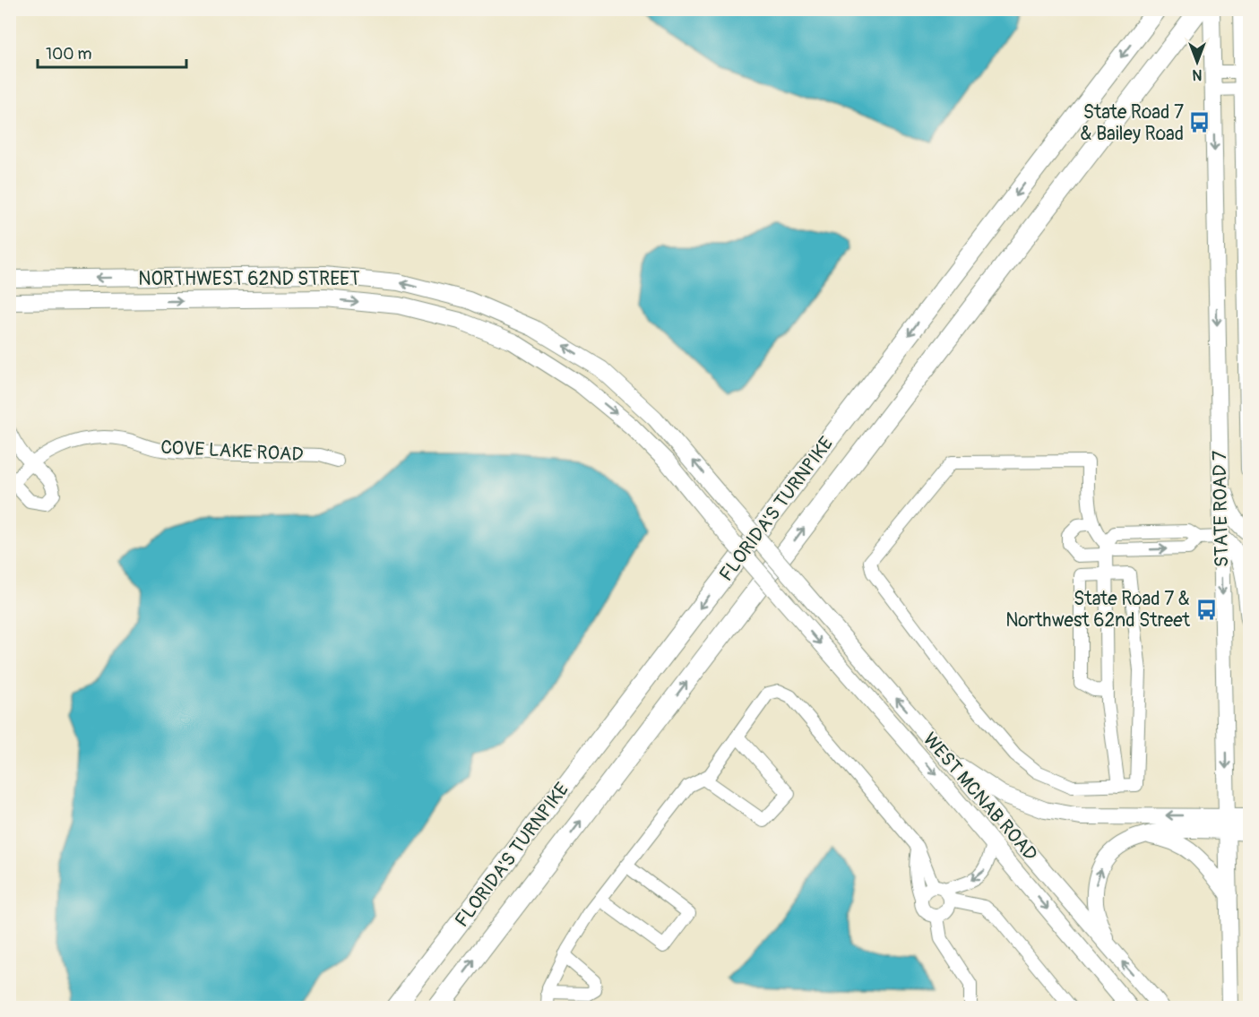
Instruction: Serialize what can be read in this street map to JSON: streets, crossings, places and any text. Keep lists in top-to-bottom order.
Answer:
{
  "streets": {
    "highway": ["FLORIDA'S TURNPIKE"],
    "main road": ["NORTHWEST 62ND STREET", "STATE ROAD 7", "WEST MCNAB ROAD"],
    "street": ["COVE LAKE ROAD"]
  },
  "crossings": [
    ["NORTHWEST 62ND STREET", "WEST MCNAB ROAD"]
  ],
  "places": {
    "bus stop": ["State Road 7 & Bailey Road", "State Road 7 & Northwest 62nd Street"]
  },
  "scale_bar": "100 m",
  "north": "bottom"
}
